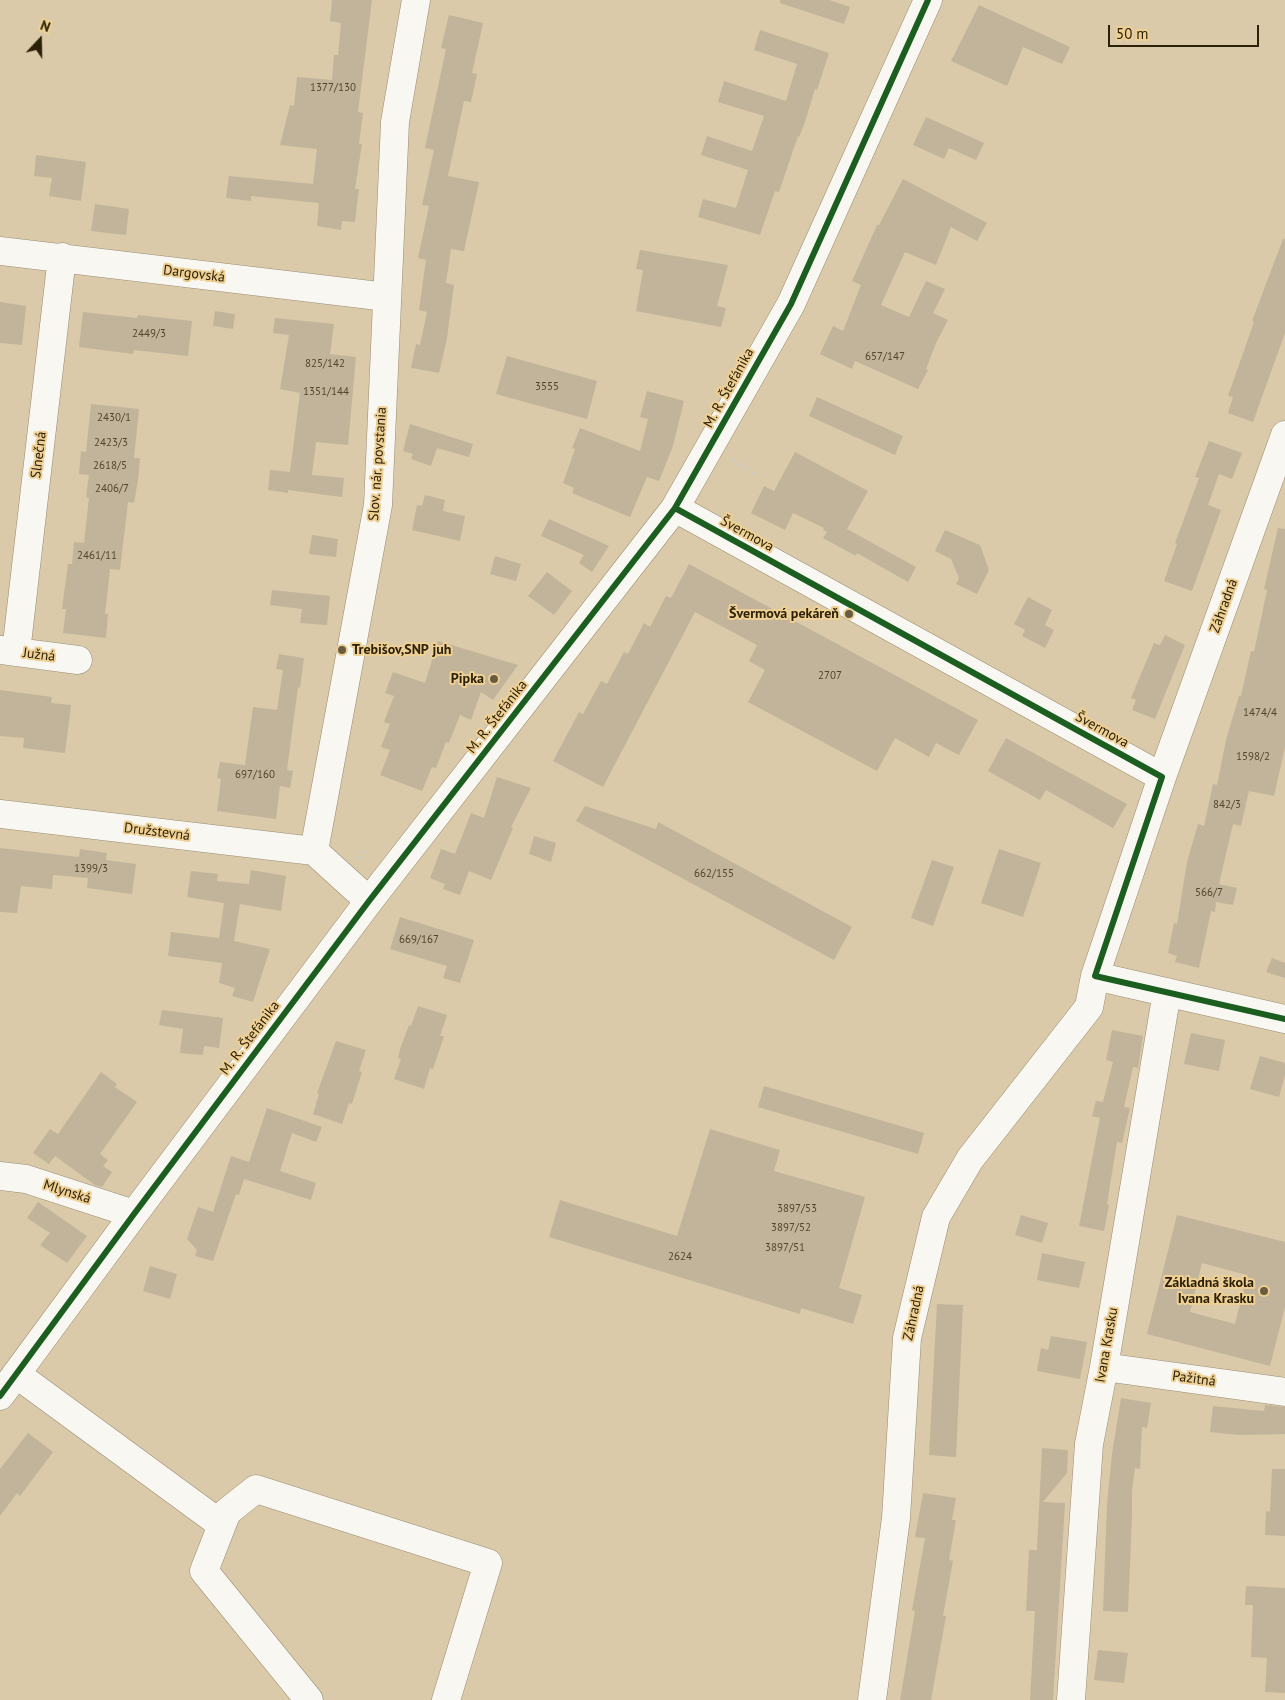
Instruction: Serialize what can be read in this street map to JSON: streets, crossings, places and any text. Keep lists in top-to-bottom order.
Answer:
{
  "streets": {
    "street": [
      "Dargovská",
      "M. R. Štefánika",
      "Slnečná",
      "Slov. nár. povstania",
      "Švermova",
      "Záhradná",
      "Južná",
      "Družstevná",
      "Mlynská",
      "Ivana Krasku",
      "Pažitná"
    ]
  },
  "crossings": [
    ["Dargovská", "Slnečná"],
    ["Dargovská", "Slov. nár. povstania"],
    ["M. R. Štefánika", "Švermova"],
    ["M. R. Štefánika", "Mlynská"],
    ["Slnečná", "Južná"],
    ["Slov. nár. povstania", "Družstevná"],
    ["Švermova", "Záhradná"],
    ["Ivana Krasku", "Pažitná"]
  ],
  "places": [
    "Švermová pekáreň",
    "Trebišov,SNP juh",
    "Pipka",
    "Základná škola Ivana Krasku"
  ],
  "house_numbers": [
    "1377/130",
    "2449/3",
    "657/147",
    "825/142",
    "3555",
    "1351/144",
    "2430/1",
    "2423/3",
    "2618/5",
    "2406/7",
    "2461/11",
    "2707",
    "1474/4",
    "1598/2",
    "697/160",
    "842/3",
    "1399/3",
    "662/155",
    "566/7",
    "669/167",
    "3897/53",
    "3897/52",
    "3897/51",
    "2624"
  ],
  "scale_bar": "50 m",
  "north": "top"
}
